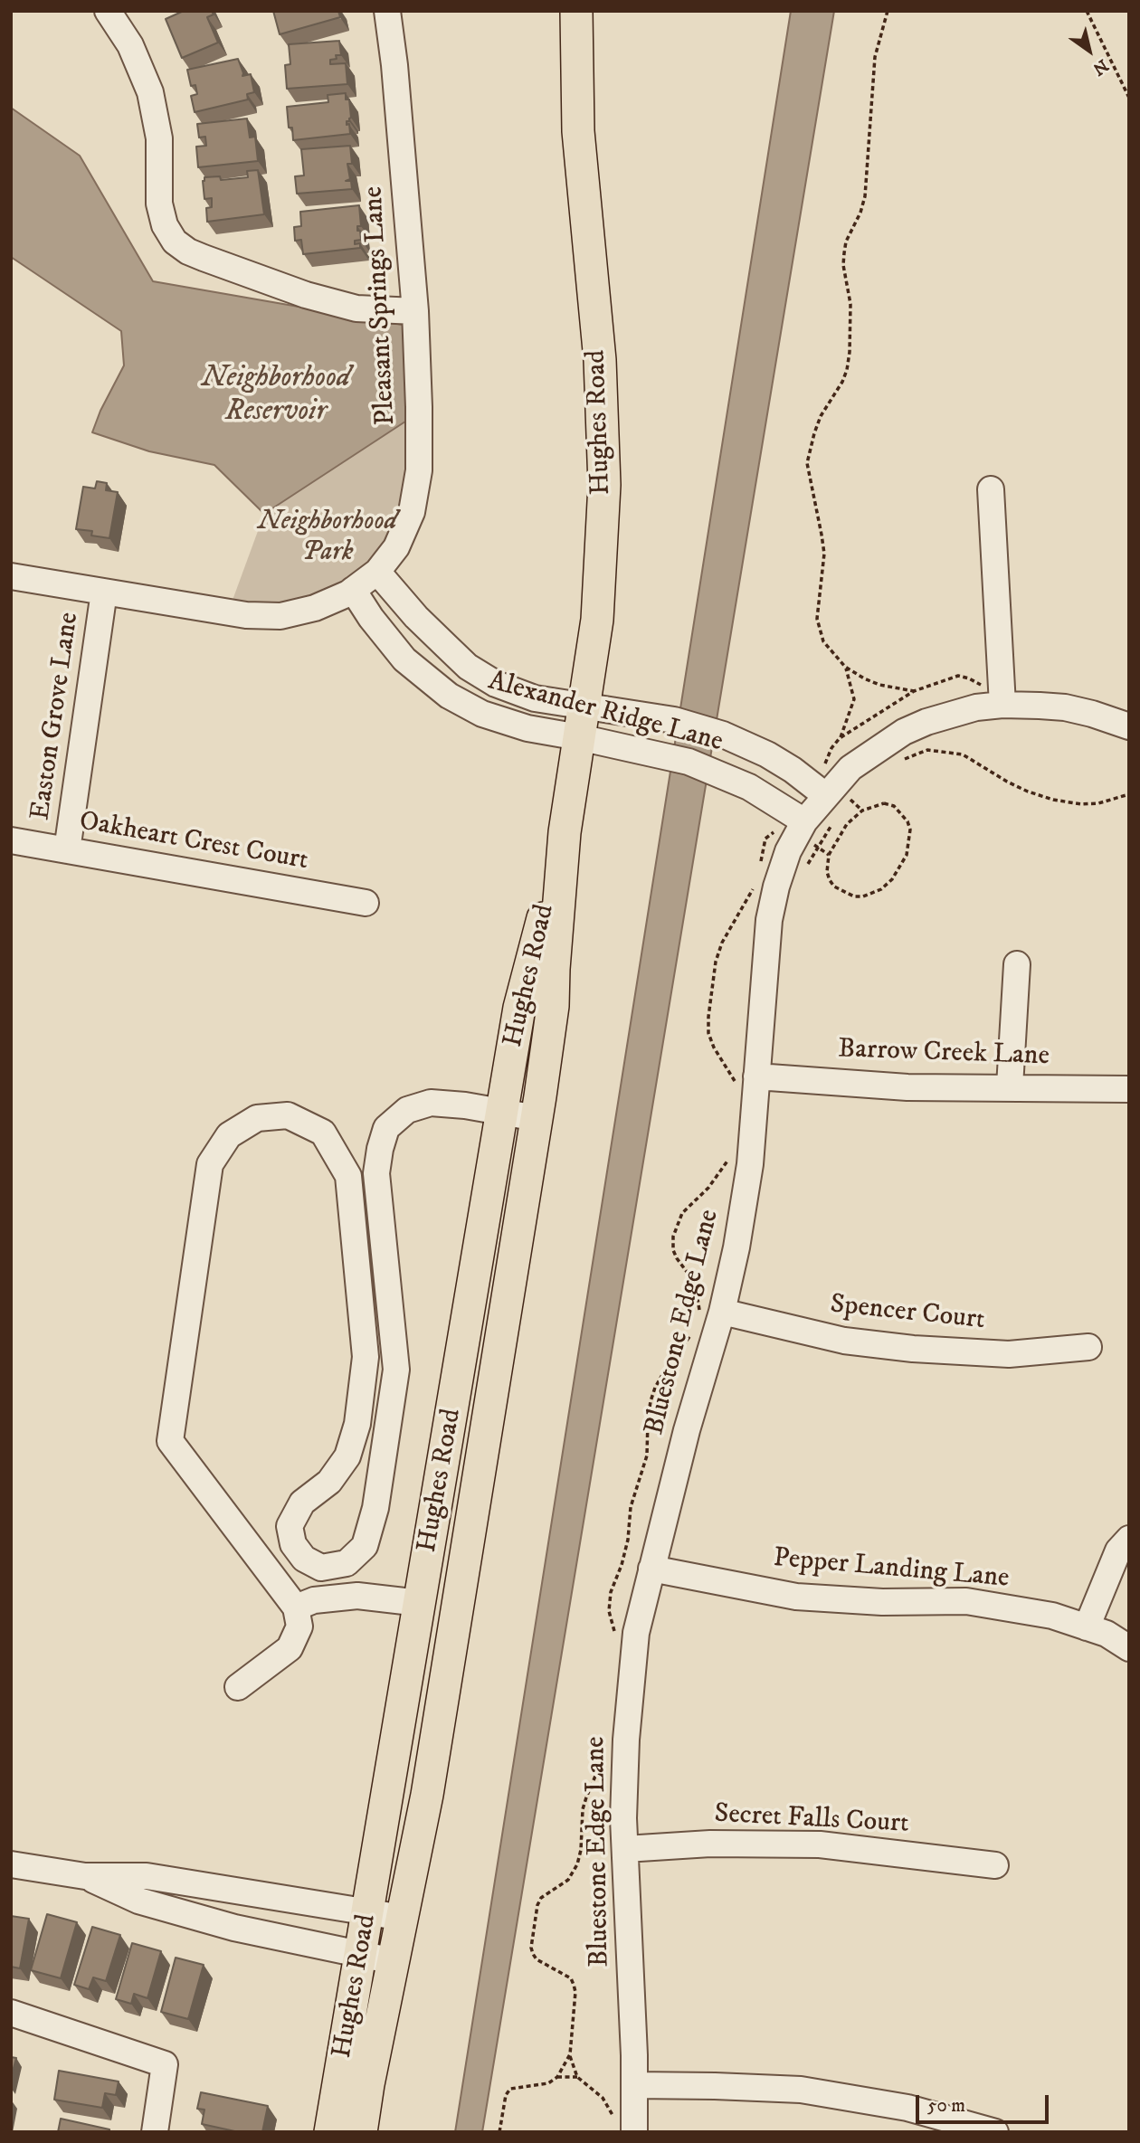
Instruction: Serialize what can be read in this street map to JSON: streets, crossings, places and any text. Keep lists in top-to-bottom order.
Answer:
{
  "streets": {
    "main road": ["Hughes Road"],
    "street": [
      "Pleasant Springs Lane",
      "Alexander Ridge Lane",
      "Easton Grove Lane",
      "Oakheart Crest Court",
      "Barrow Creek Lane",
      "Spencer Court",
      "Bluestone Edge Lane",
      "Pepper Landing Lane",
      "Secret Falls Court"
    ]
  },
  "crossings": [
    ["Pleasant Springs Lane", "Alexander Ridge Lane"],
    ["Hughes Road", "Alexander Ridge Lane"],
    ["Alexander Ridge Lane", "Bluestone Edge Lane"],
    ["Easton Grove Lane", "Oakheart Crest Court"],
    ["Barrow Creek Lane", "Bluestone Edge Lane"],
    ["Spencer Court", "Bluestone Edge Lane"],
    ["Bluestone Edge Lane", "Pepper Landing Lane"],
    ["Bluestone Edge Lane", "Secret Falls Court"]
  ],
  "water": ["Neighborhood Reservoir"],
  "parks": ["Neighborhood Park"],
  "scale_bar": "50 m",
  "north": "bottom right"
}
